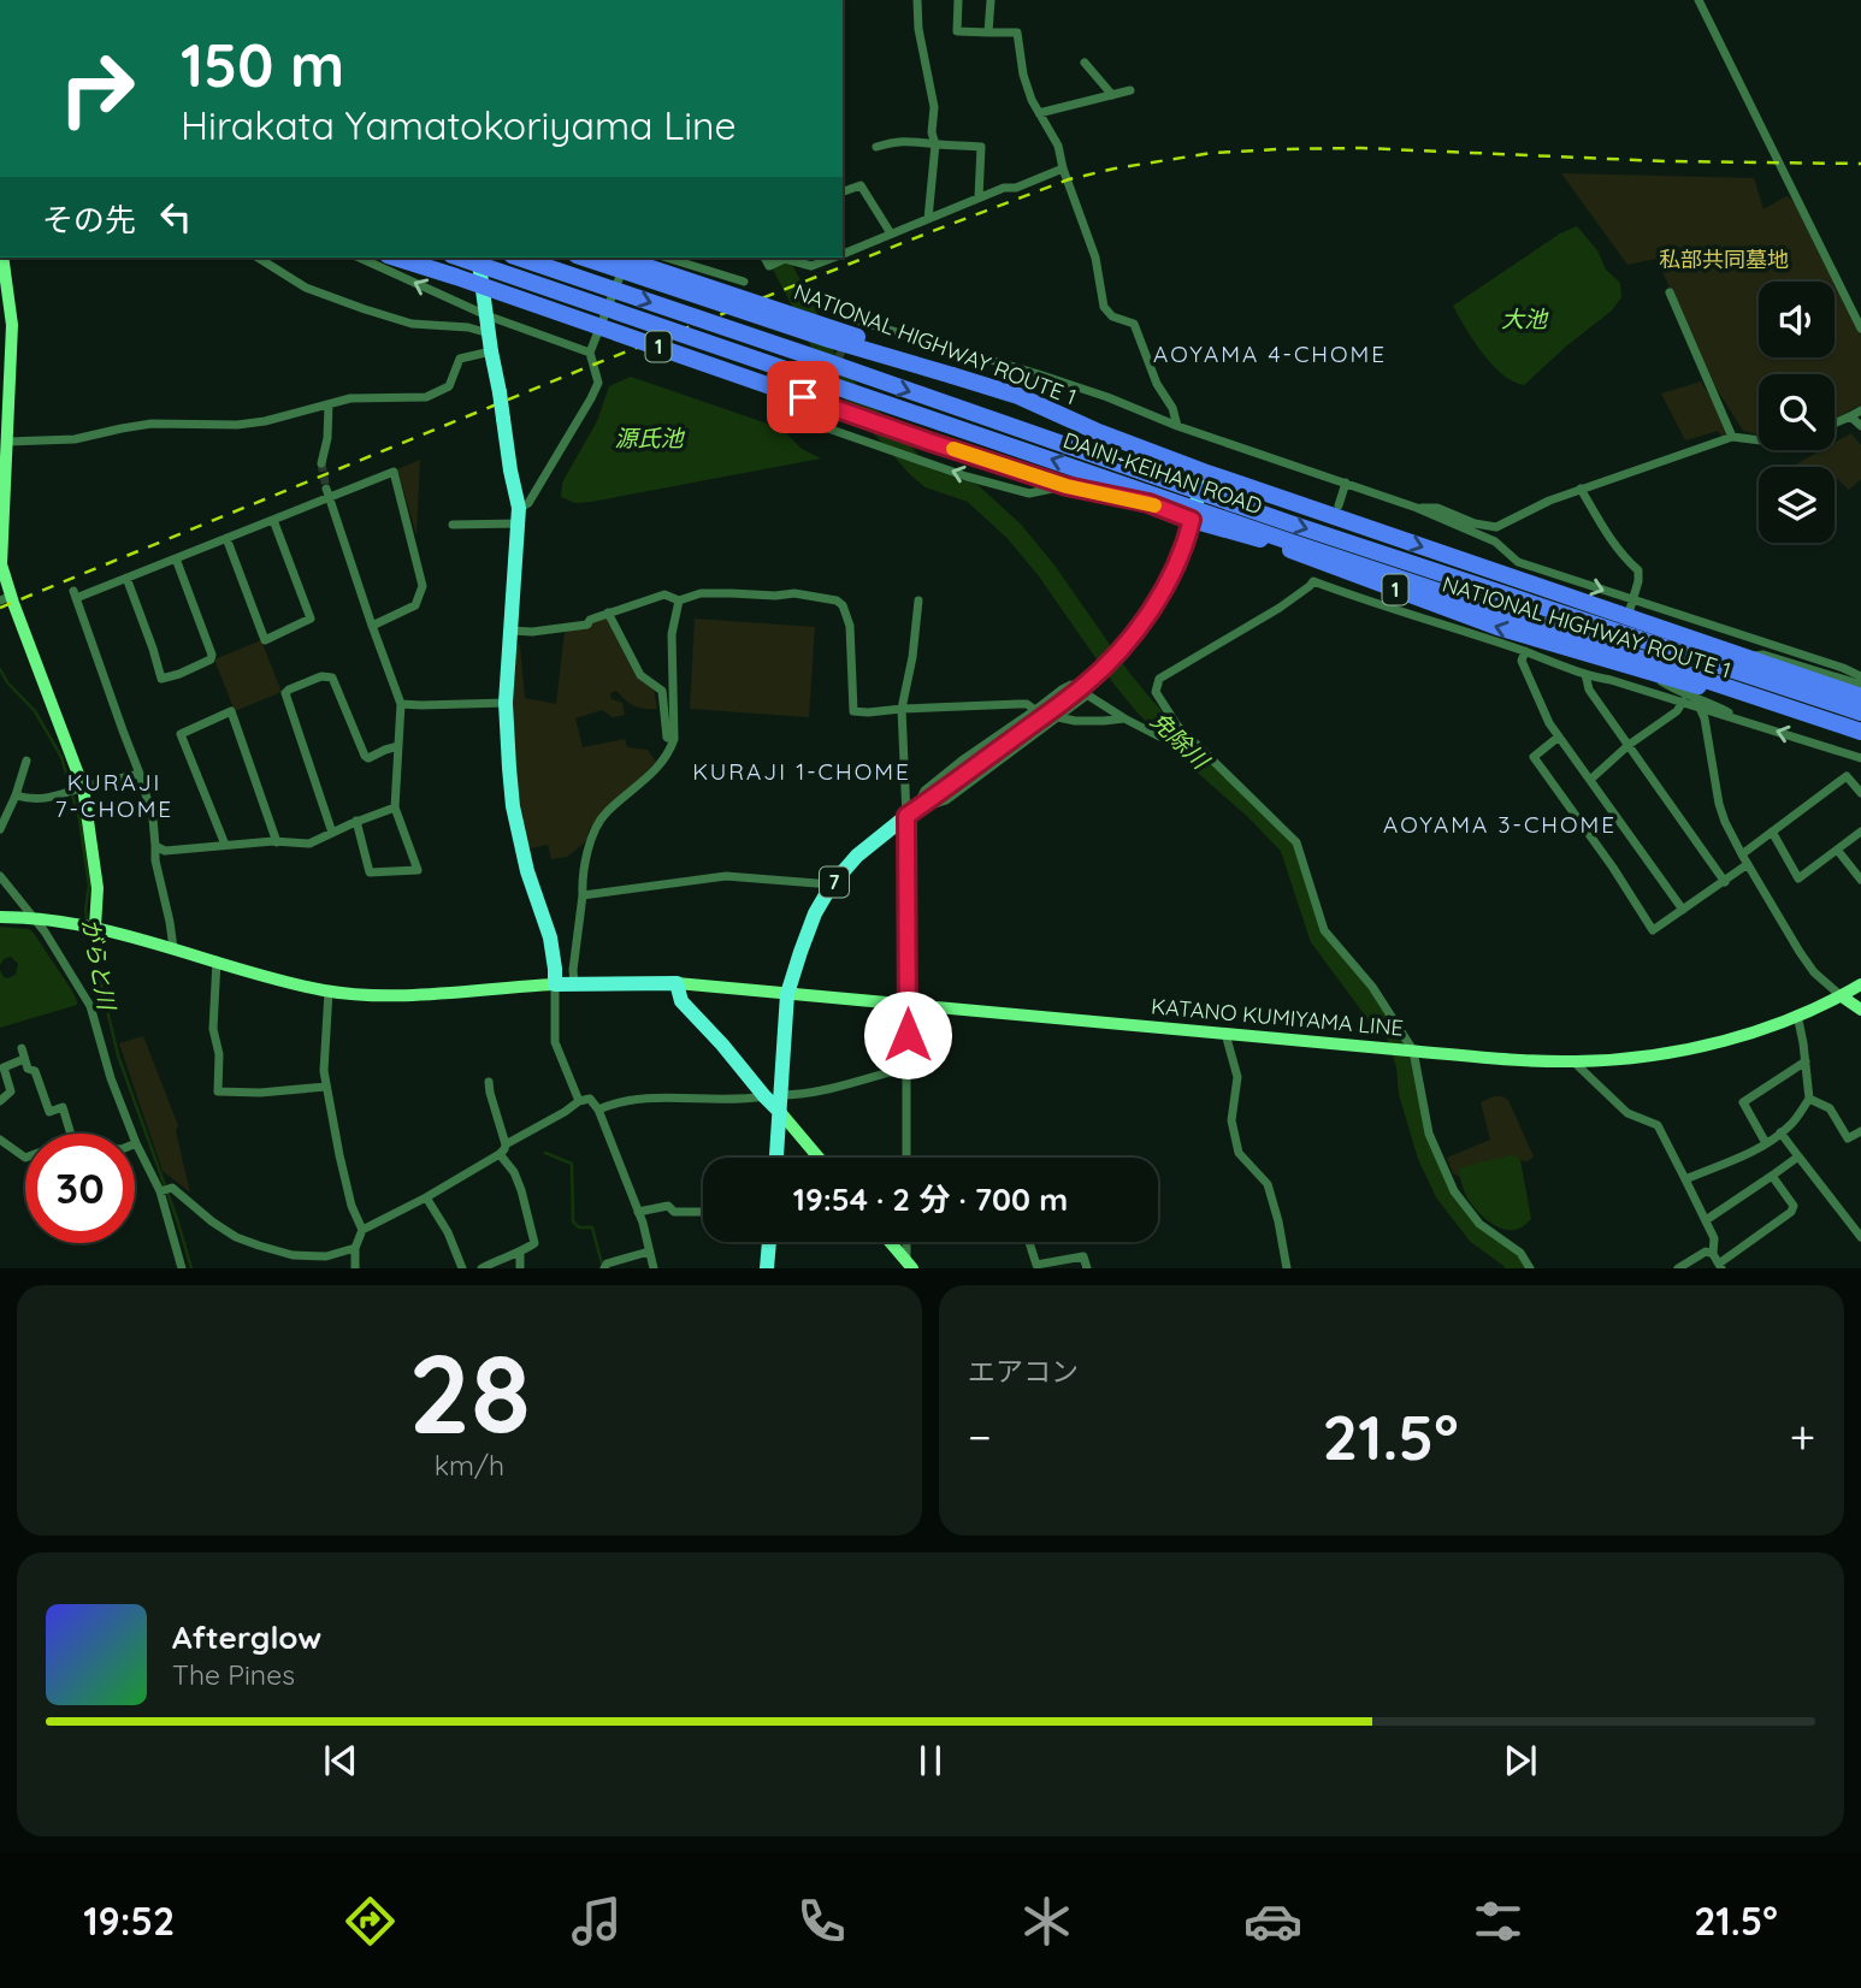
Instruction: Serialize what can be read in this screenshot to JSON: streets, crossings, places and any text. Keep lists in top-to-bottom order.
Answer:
{
  "streets": {
    "highway": ["NATIONAL HIGHWAY ROUTE 1", "1", "DAINI-KEIHAN ROAD"],
    "main road": ["7", "KATANO KUMIYAMA LINE"]
  },
  "crossings": [
    ["NATIONAL HIGHWAY ROUTE 1", "7"],
    ["7", "KATANO KUMIYAMA LINE"]
  ],
  "districts": [
    "AOYAMA 4-CHOME",
    "KURAJI 1-CHOME",
    "KURAJI 7-CHOME",
    "AOYAMA 3-CHOME"
  ],
  "water": [
    "大池",
    "源氏池",
    "免除川",
    "がらと川"
  ],
  "parks": ["私部共同墓地"],
  "page": {
    "turn": ["150 m", "Hirakata Yamatokoriyama Line"],
    "then": "その先",
    "limit": "30",
    "trip": "19:54 · 2 分 · 700 m",
    "tile": [
      ["28", "km/h"],
      "エアコン"
    ],
    "heat": ["−", "21.5°", "+"],
    "song": ["Afterglow", "The Pines"],
    "tabs": ["19:52", "21.5°"]
  }
}
